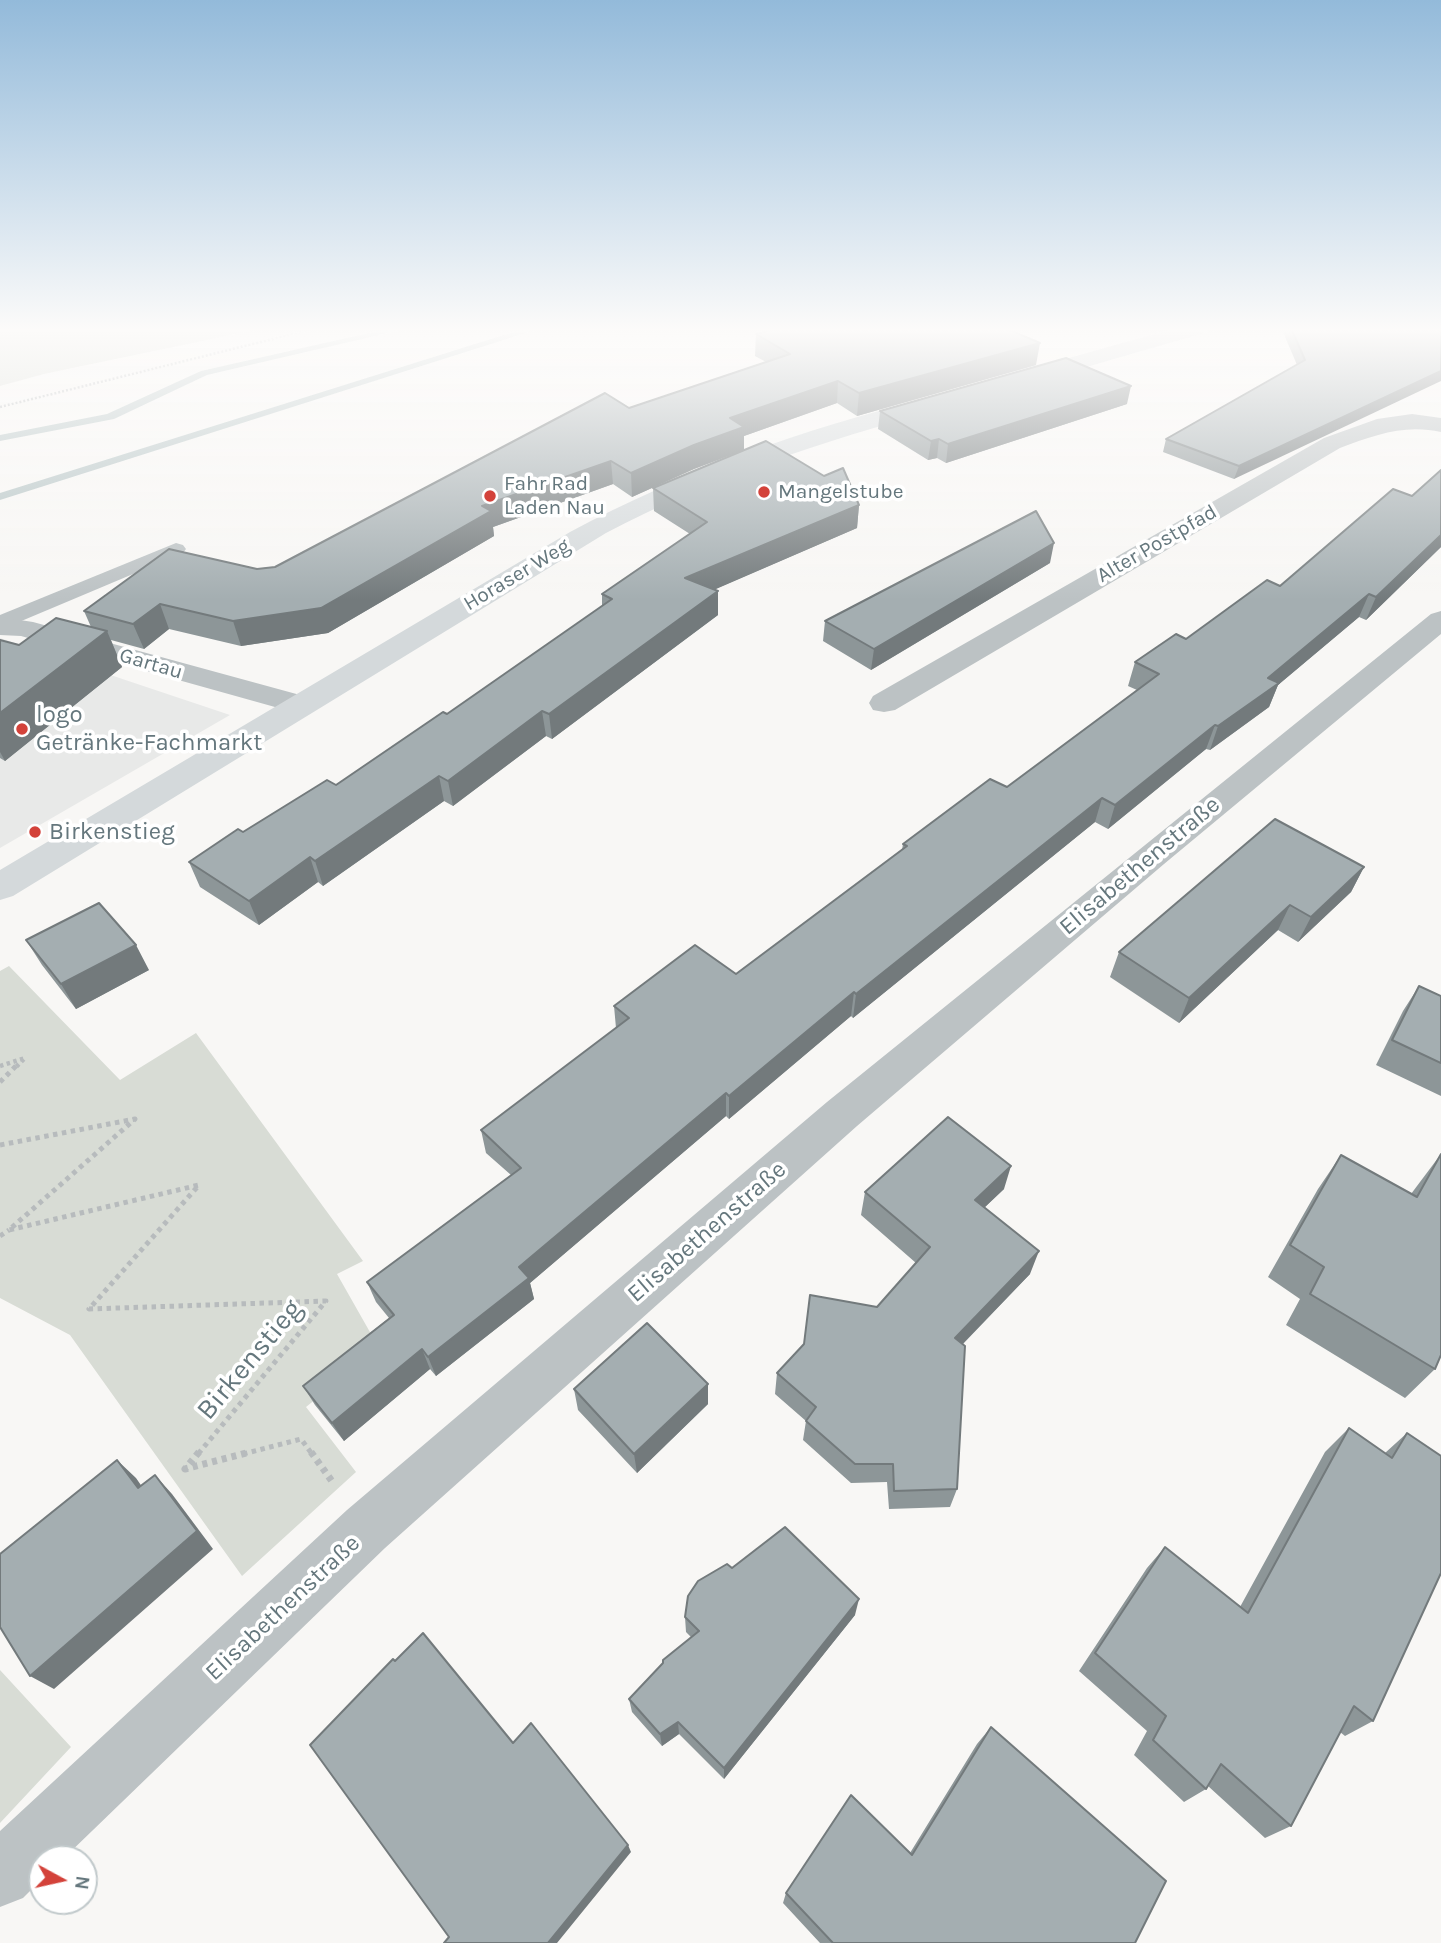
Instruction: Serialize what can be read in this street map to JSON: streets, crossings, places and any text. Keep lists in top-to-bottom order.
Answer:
{
  "streets": {
    "main road": ["Horaser Weg"],
    "street": ["Alter Postpfad", "Gartau", "Elisabethenstraße"],
    "path": ["Birkenstieg"]
  },
  "crossings": [
    ["Horaser Weg", "Gartau"]
  ],
  "places": [
    "Mangelstube",
    "Fahr Rad Laden Nau",
    "logo Getränke-Fachmarkt",
    "Birkenstieg"
  ],
  "north": "right"
}
